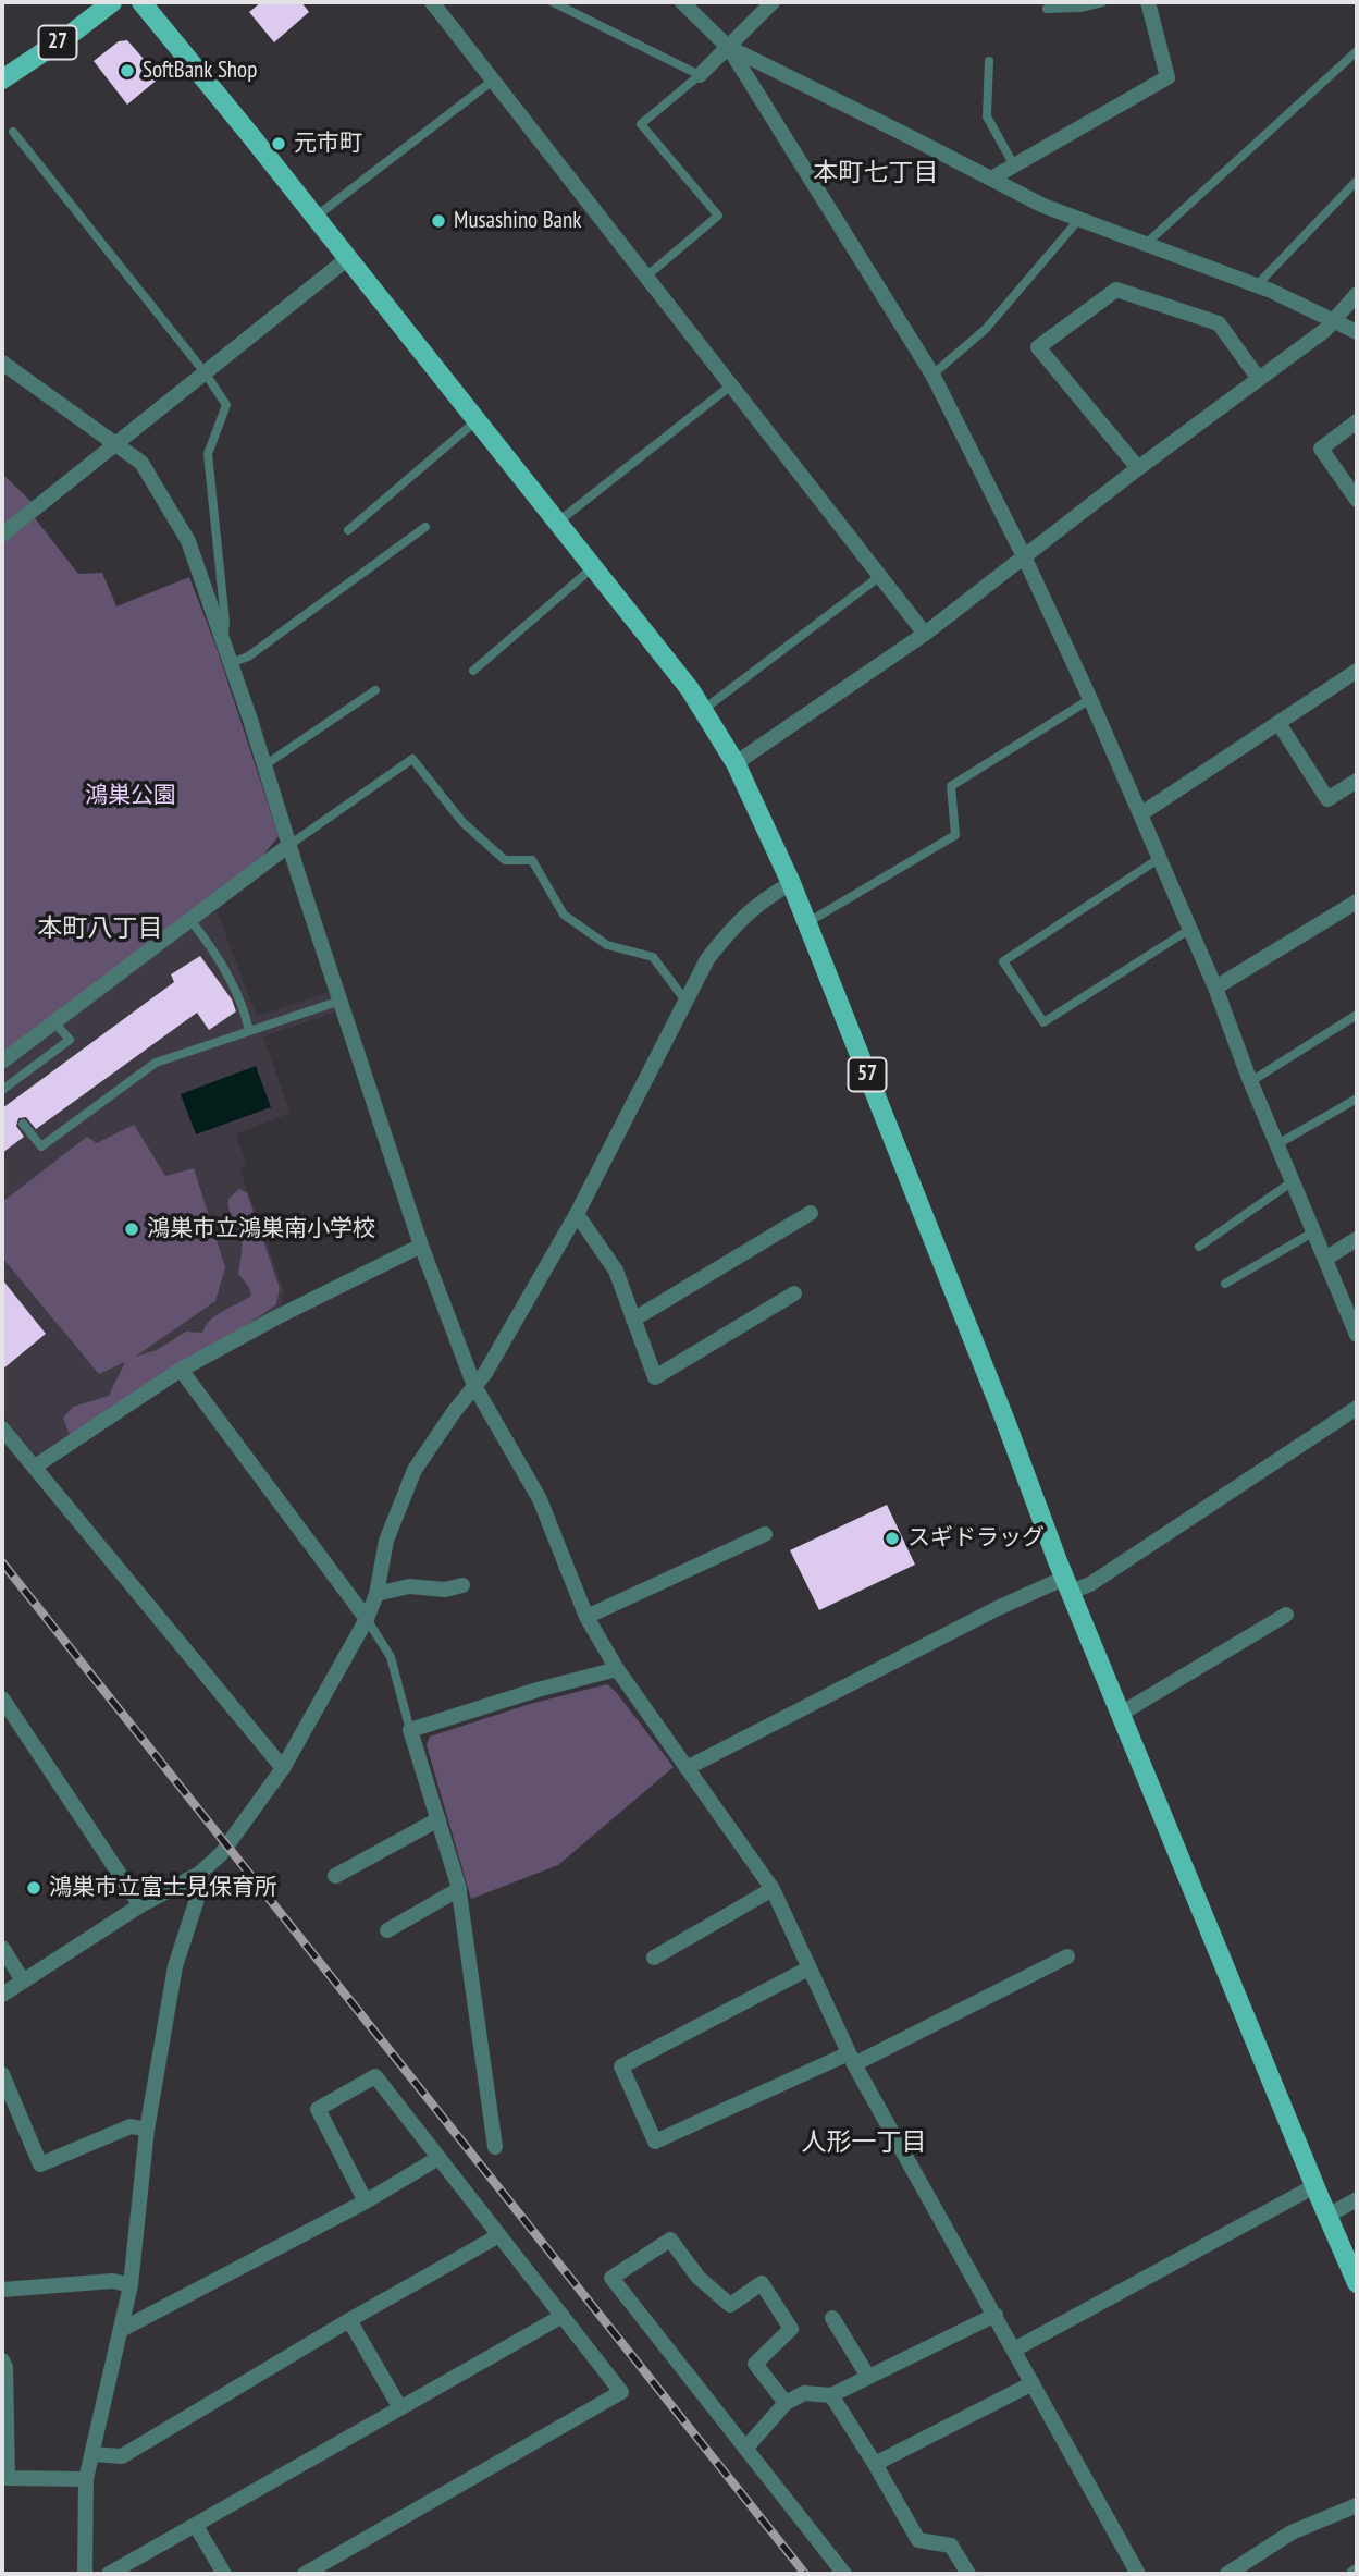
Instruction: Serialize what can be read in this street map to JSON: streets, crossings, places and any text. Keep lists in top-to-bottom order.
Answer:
{
  "streets": {
    "main road": ["27", "57"]
  },
  "districts": ["本町七丁目", "本町八丁目", "人形一丁目"],
  "parks": ["鴻巣公園"],
  "places": [
    "SoftBank Shop",
    "元市町",
    "Musashino Bank",
    "鴻巣市立鴻巣南小学校",
    "スギドラッグ",
    "鴻巣市立富士見保育所"
  ]
}
